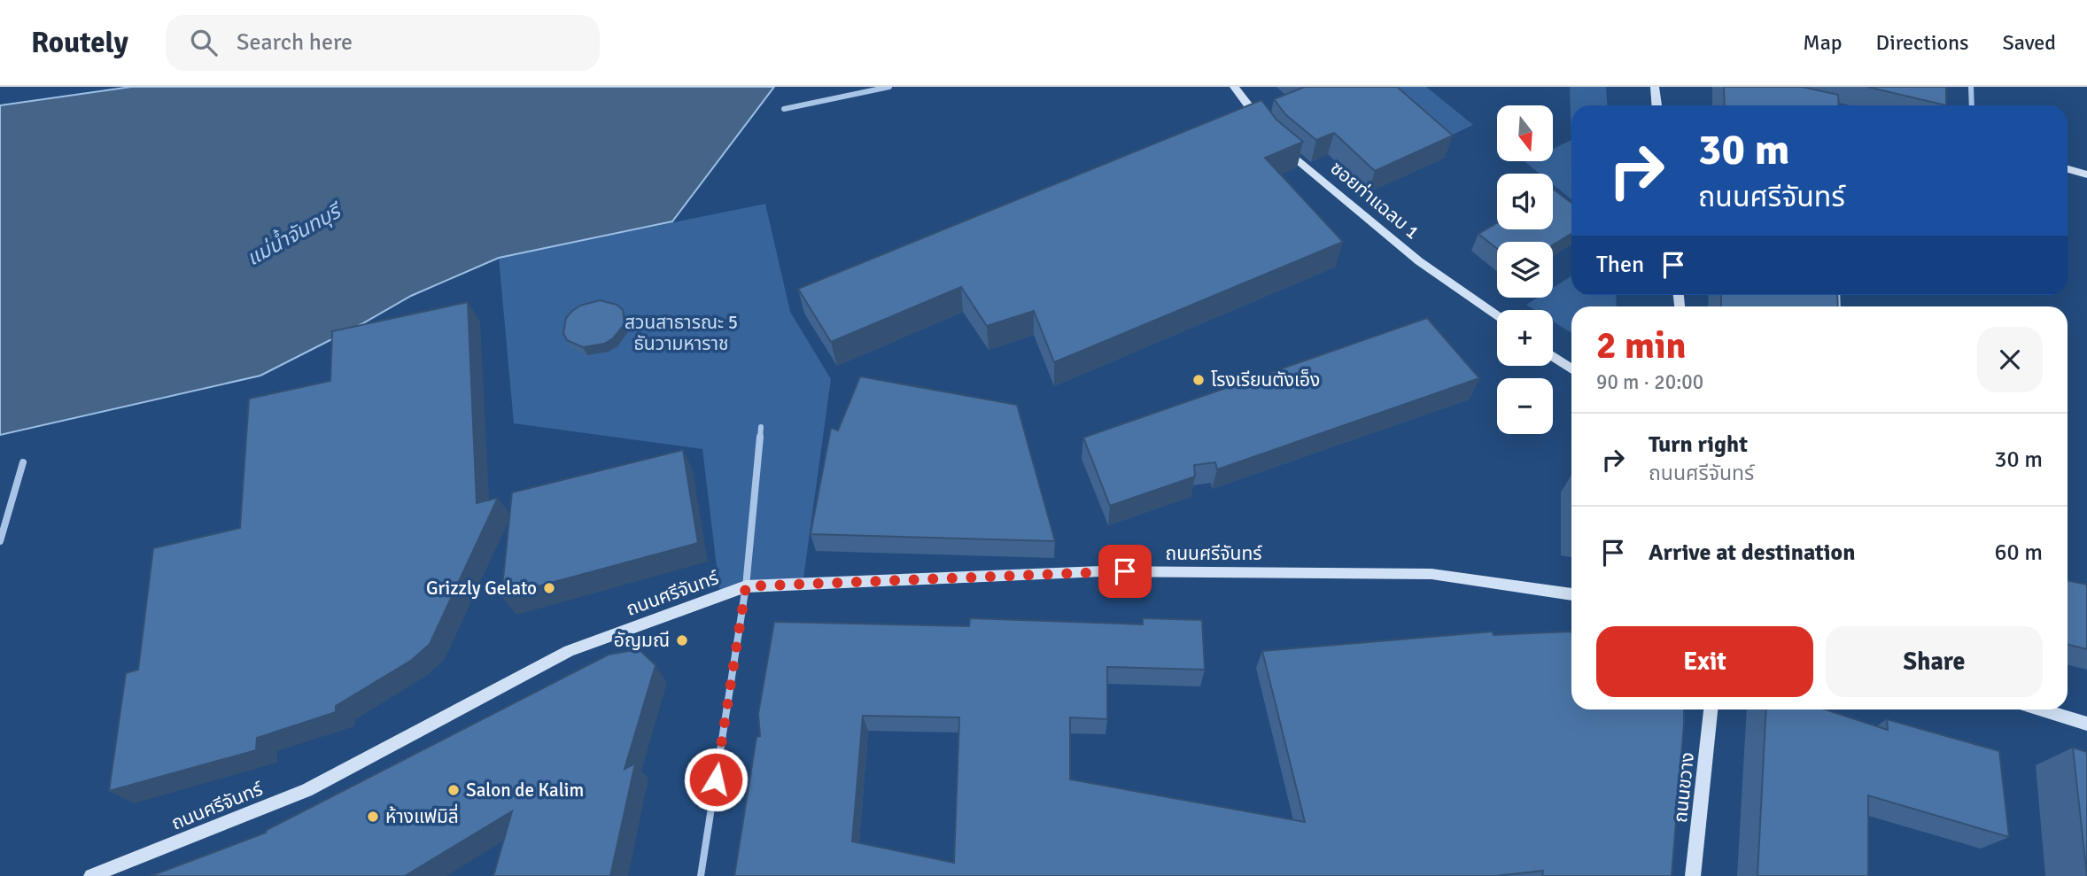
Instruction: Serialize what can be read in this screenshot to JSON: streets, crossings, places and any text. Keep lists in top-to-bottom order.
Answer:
{
  "streets": {
    "main road": ["ซอยท่าแฉลบ 1", "ถนนศรีจันทร์", "ถนนขวาง"]
  },
  "water": ["แม่น้ำจันทบุรี"],
  "parks": ["สวนสาธารณะ 5 ธันวามหาราช"],
  "places": [
    "โรงเรียนตังเอ็ง",
    "Grizzly Gelato",
    "อัญมณี",
    "Salon de Kalim",
    "ห้างแฟมิลี่"
  ],
  "north": "bottom",
  "page": {
    "header": "Routely",
    "search": "Search here",
    "nav": ["Map", "Directions", "Saved"],
    "map_buttons": ["+", "−"],
    "turn": ["30 m", "ถนนศรีจันทร์"],
    "then": "Then",
    "heading": ["2 min", "90 m · 20:00"],
    "list": [
      {
        "name": "Turn right",
        "note": "ถนนศรีจันทร์",
        "value": "30 m"
      },
      {
        "name": "Arrive at destination",
        "value": "60 m"
      }
    ],
    "buttons": ["Exit", "Share"]
  }
}
